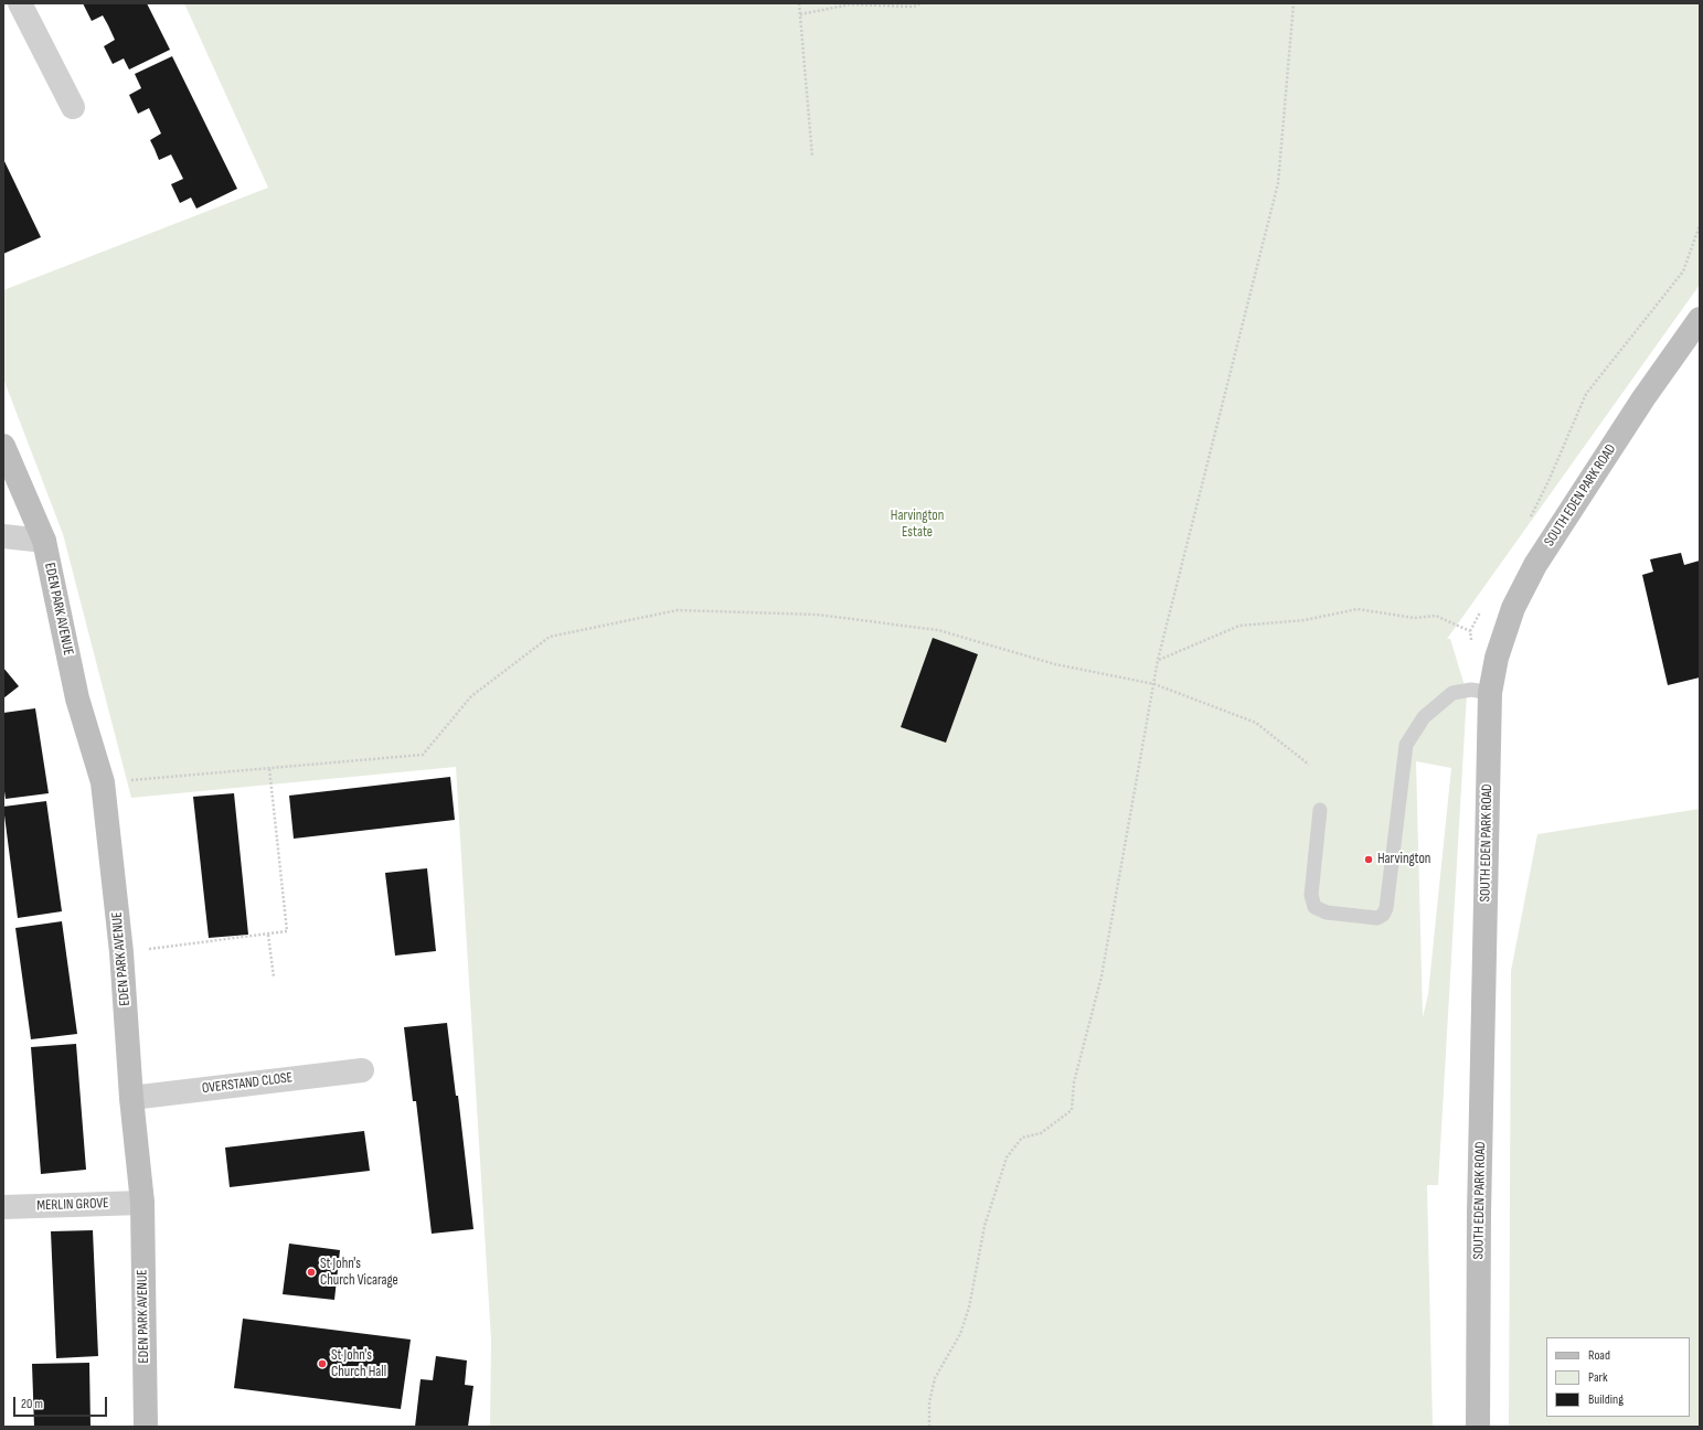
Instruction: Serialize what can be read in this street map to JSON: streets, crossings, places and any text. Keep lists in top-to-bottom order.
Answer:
{
  "streets": {
    "main road": ["SOUTH EDEN PARK ROAD", "EDEN PARK AVENUE"],
    "street": ["OVERSTAND CLOSE", "MERLIN GROVE"]
  },
  "crossings": [
    ["EDEN PARK AVENUE", "OVERSTAND CLOSE"],
    ["EDEN PARK AVENUE", "MERLIN GROVE"]
  ],
  "parks": ["Harvington Estate"],
  "places": ["Harvington", "St John's Church Vicarage", "St John's Church Hall"],
  "legend": ["Road", "Park", "Building"],
  "scale_bar": "20 m"
}
